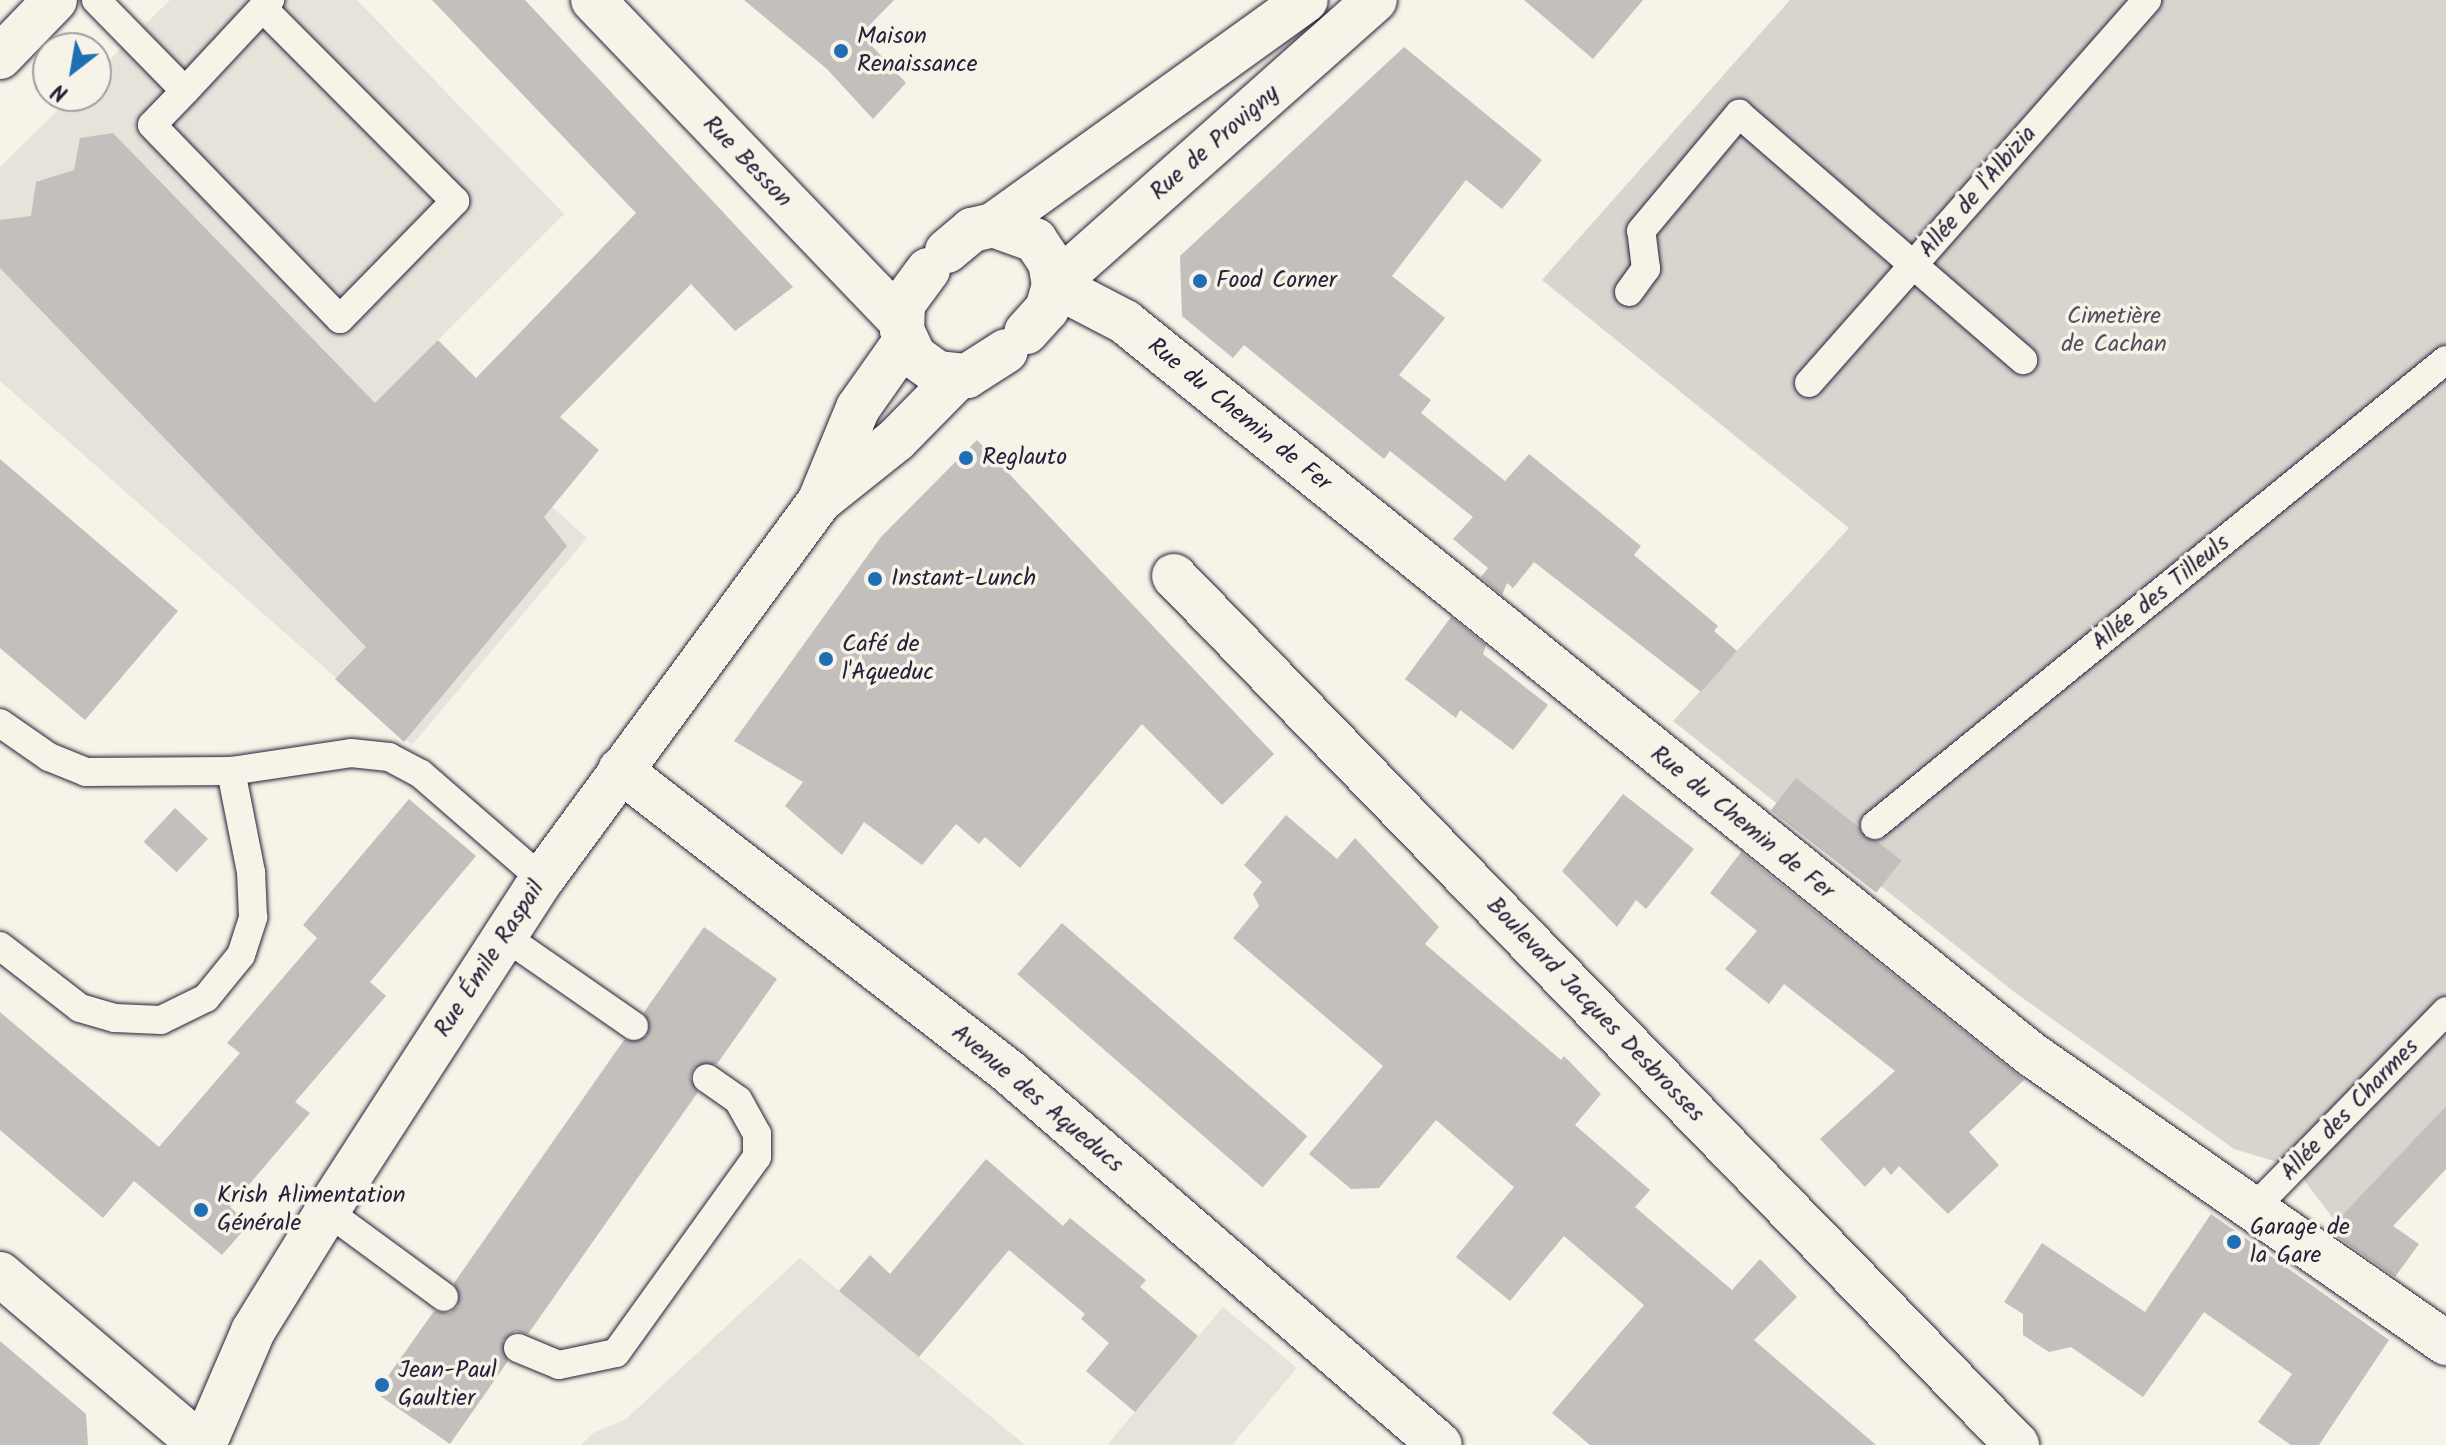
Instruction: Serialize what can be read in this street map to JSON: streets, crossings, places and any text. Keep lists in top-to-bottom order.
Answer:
{
  "streets": {
    "street": [
      "Rue de Provigny",
      "Rue Besson",
      "Rue du Chemin de Fer",
      "Rue Émile Raspail",
      "Boulevard Jacques Desbrosses",
      "Avenue des Aqueducs"
    ],
    "lane": ["Allée de l'Albizia", "Allée des Tilleuls", "Allée des Charmes"]
  },
  "crossings": [
    ["Rue de Provigny", "Rue Besson"],
    ["Rue de Provigny", "Rue du Chemin de Fer"],
    ["Rue de Provigny", "Rue Émile Raspail"],
    ["Rue Besson", "Rue du Chemin de Fer"],
    ["Rue Besson", "Rue Émile Raspail"],
    ["Rue du Chemin de Fer", "Rue Émile Raspail"],
    ["Rue du Chemin de Fer", "Allée des Charmes"],
    ["Rue Émile Raspail", "Avenue des Aqueducs"]
  ],
  "parks": ["Cimetière de Cachan"],
  "places": [
    "Maison Renaissance",
    "Food Corner",
    "Reglauto",
    "Instant-Lunch",
    "Café de l'Aqueduc",
    "Krish Alimentation Générale",
    "Garage de la Gare",
    "Jean-Paul Gaultier"
  ],
  "north": "bottom left"
}
